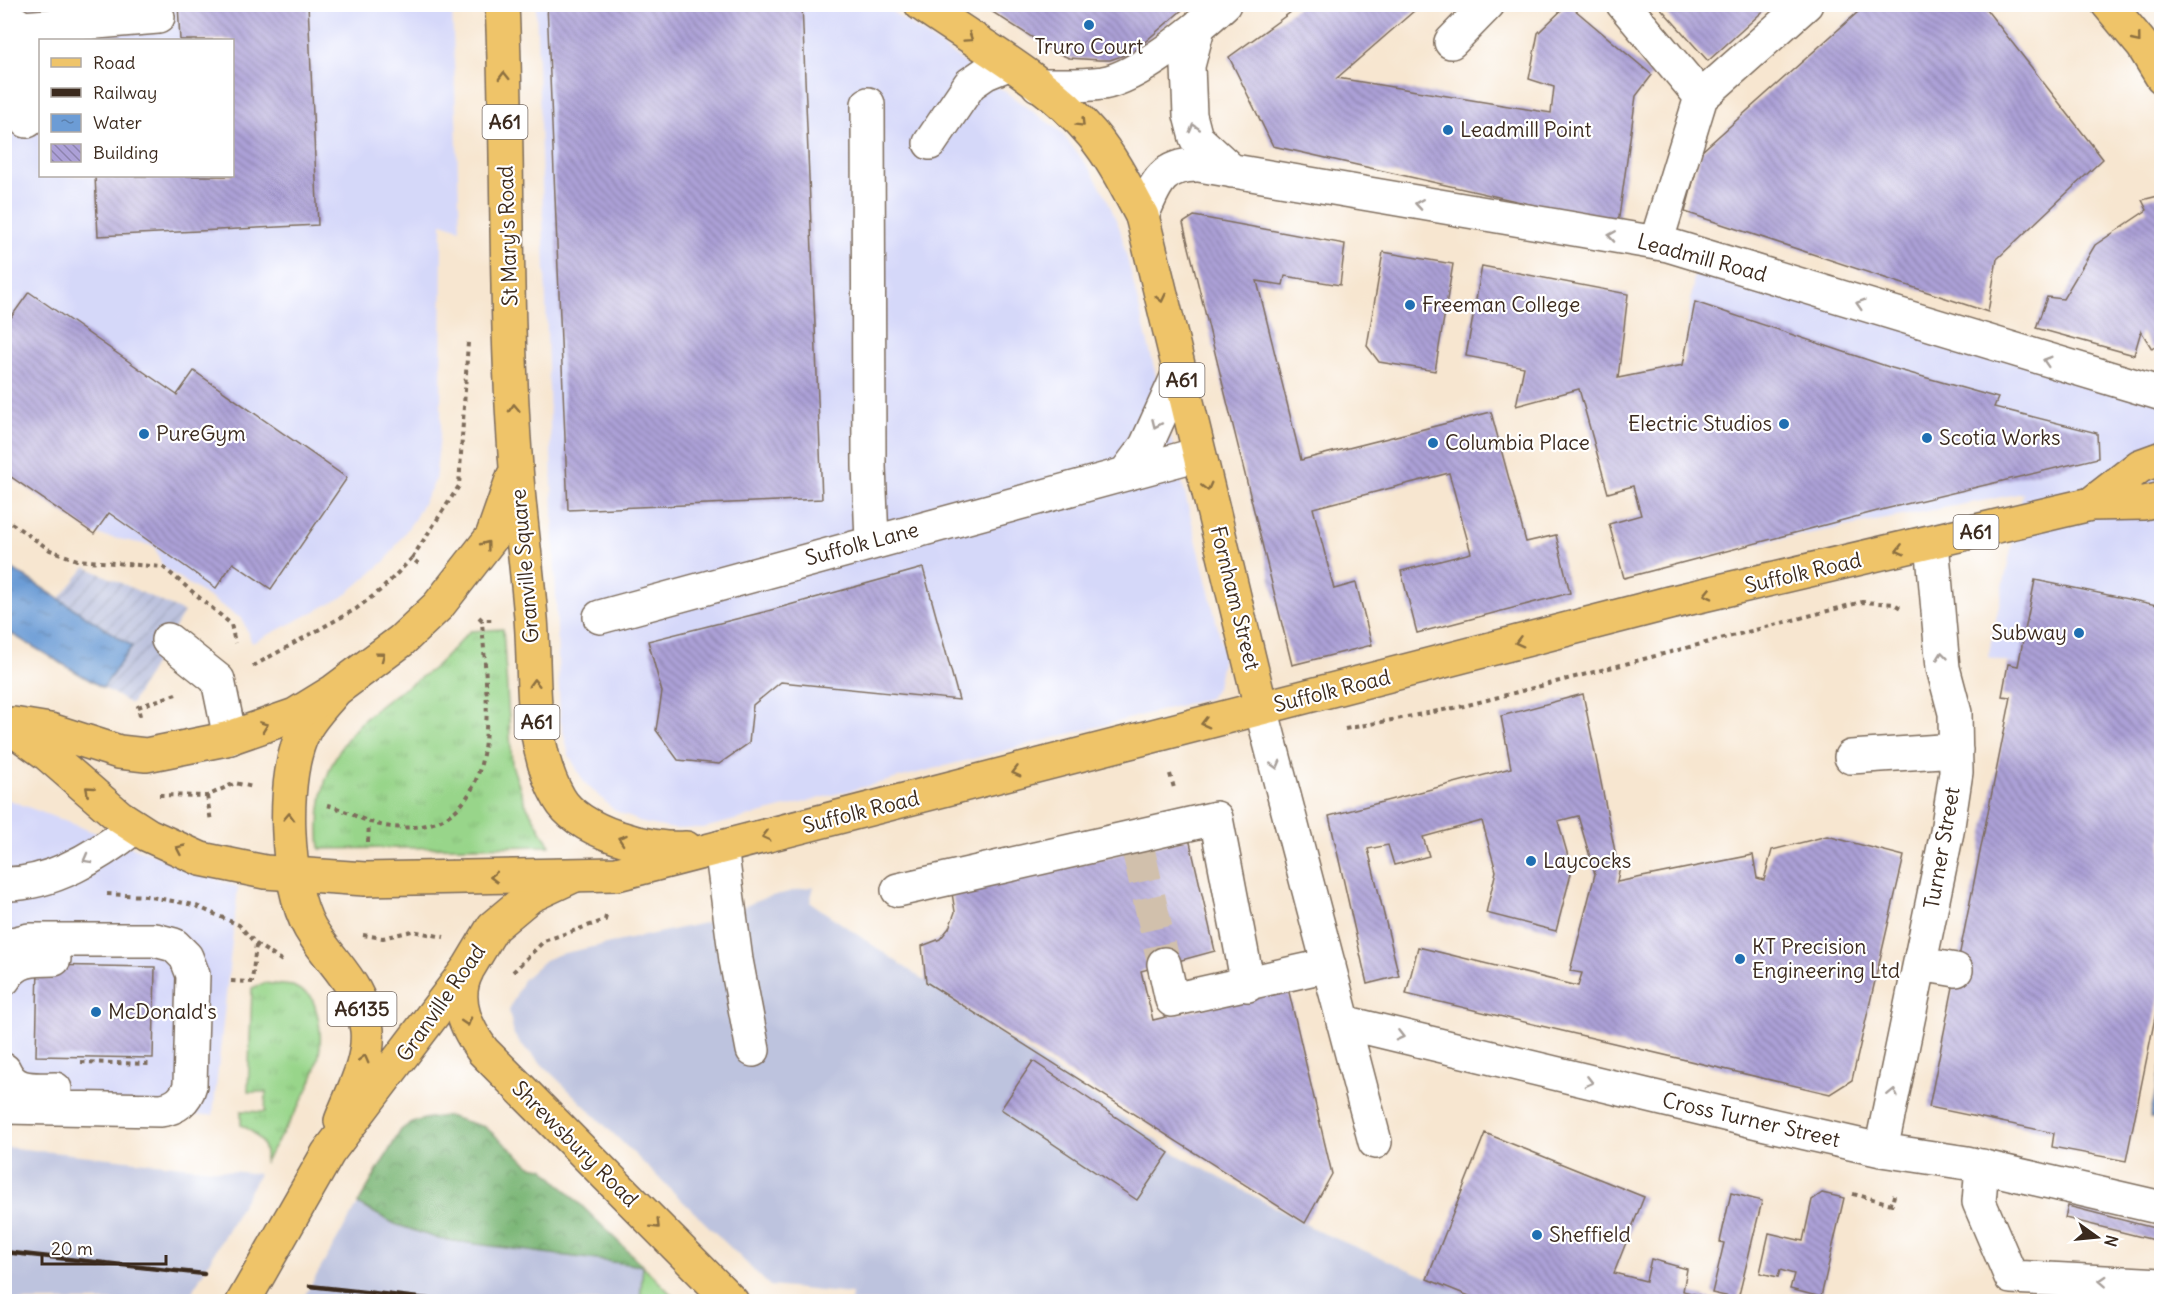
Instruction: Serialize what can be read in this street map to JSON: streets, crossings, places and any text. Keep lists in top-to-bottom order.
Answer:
{
  "streets": {
    "main road": [
      "A61",
      "St Mary's Road",
      "Granville Square",
      "Suffolk Road",
      "Fornham Street",
      "Granville Road",
      "A6135",
      "Shrewsbury Road"
    ],
    "street": [
      "Leadmill Road",
      "Suffolk Lane",
      "Turner Street",
      "Cross Turner Street"
    ]
  },
  "crossings": [
    ["A61", "Granville Square"],
    ["A61", "Suffolk Road"],
    ["A61", "Fornham Street"],
    ["A61", "Granville Road"],
    ["St Mary's Road", "Granville Square"],
    ["Leadmill Road", "Fornham Street"],
    ["Suffolk Lane", "Fornham Street"],
    ["Granville Square", "Suffolk Road"],
    ["Granville Square", "Granville Road"],
    ["Suffolk Road", "Fornham Street"],
    ["Suffolk Road", "Turner Street"],
    ["Suffolk Road", "Granville Road"],
    ["Fornham Street", "Cross Turner Street"],
    ["Turner Street", "Cross Turner Street"],
    ["Granville Road", "Shrewsbury Road"]
  ],
  "one_way": [
    "St Mary's Road",
    "Leadmill Road",
    "Suffolk Road",
    "Fornham Street",
    "Turner Street",
    "Cross Turner Street",
    "Shrewsbury Road"
  ],
  "places": [
    "Truro Court",
    "Leadmill Point",
    "Freeman College",
    "Electric Studios",
    "PureGym",
    "Scotia Works",
    "Columbia Place",
    "Subway",
    "Laycocks",
    "KT Precision Engineering Ltd",
    "McDonald's",
    "Sheffield"
  ],
  "legend": [
    "Road",
    "Railway",
    "Water",
    "Building"
  ],
  "scale_bar": "20 m",
  "north": "right"
}
